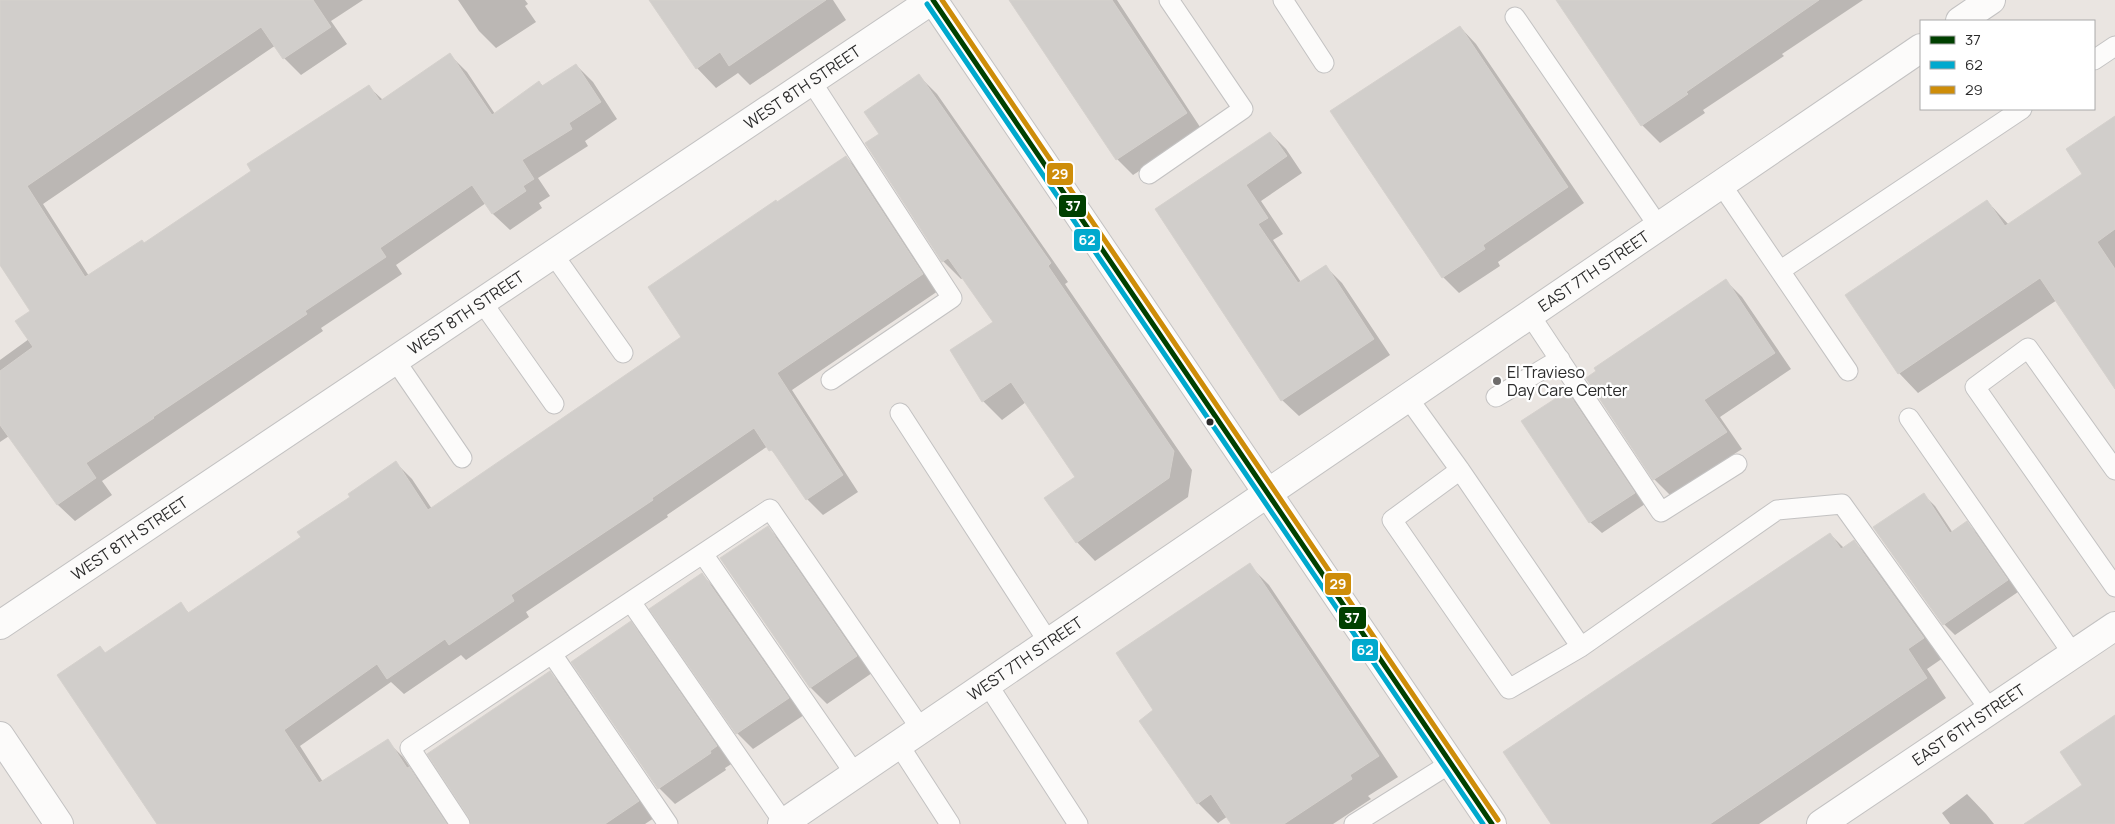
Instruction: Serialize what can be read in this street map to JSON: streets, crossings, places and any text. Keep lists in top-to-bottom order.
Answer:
{
  "streets": {
    "street": [
      "WEST 8TH STREET",
      "EAST 7TH STREET",
      "WEST 7TH STREET",
      "EAST 6TH STREET"
    ]
  },
  "crossings": [
    ["EAST 7TH STREET", "WEST 7TH STREET"]
  ],
  "places": ["El Travieso Day Care Center"],
  "lines": ["transit line 37", "transit line 29", "transit line 62"],
  "legend": ["37", "62", "29"]
}
